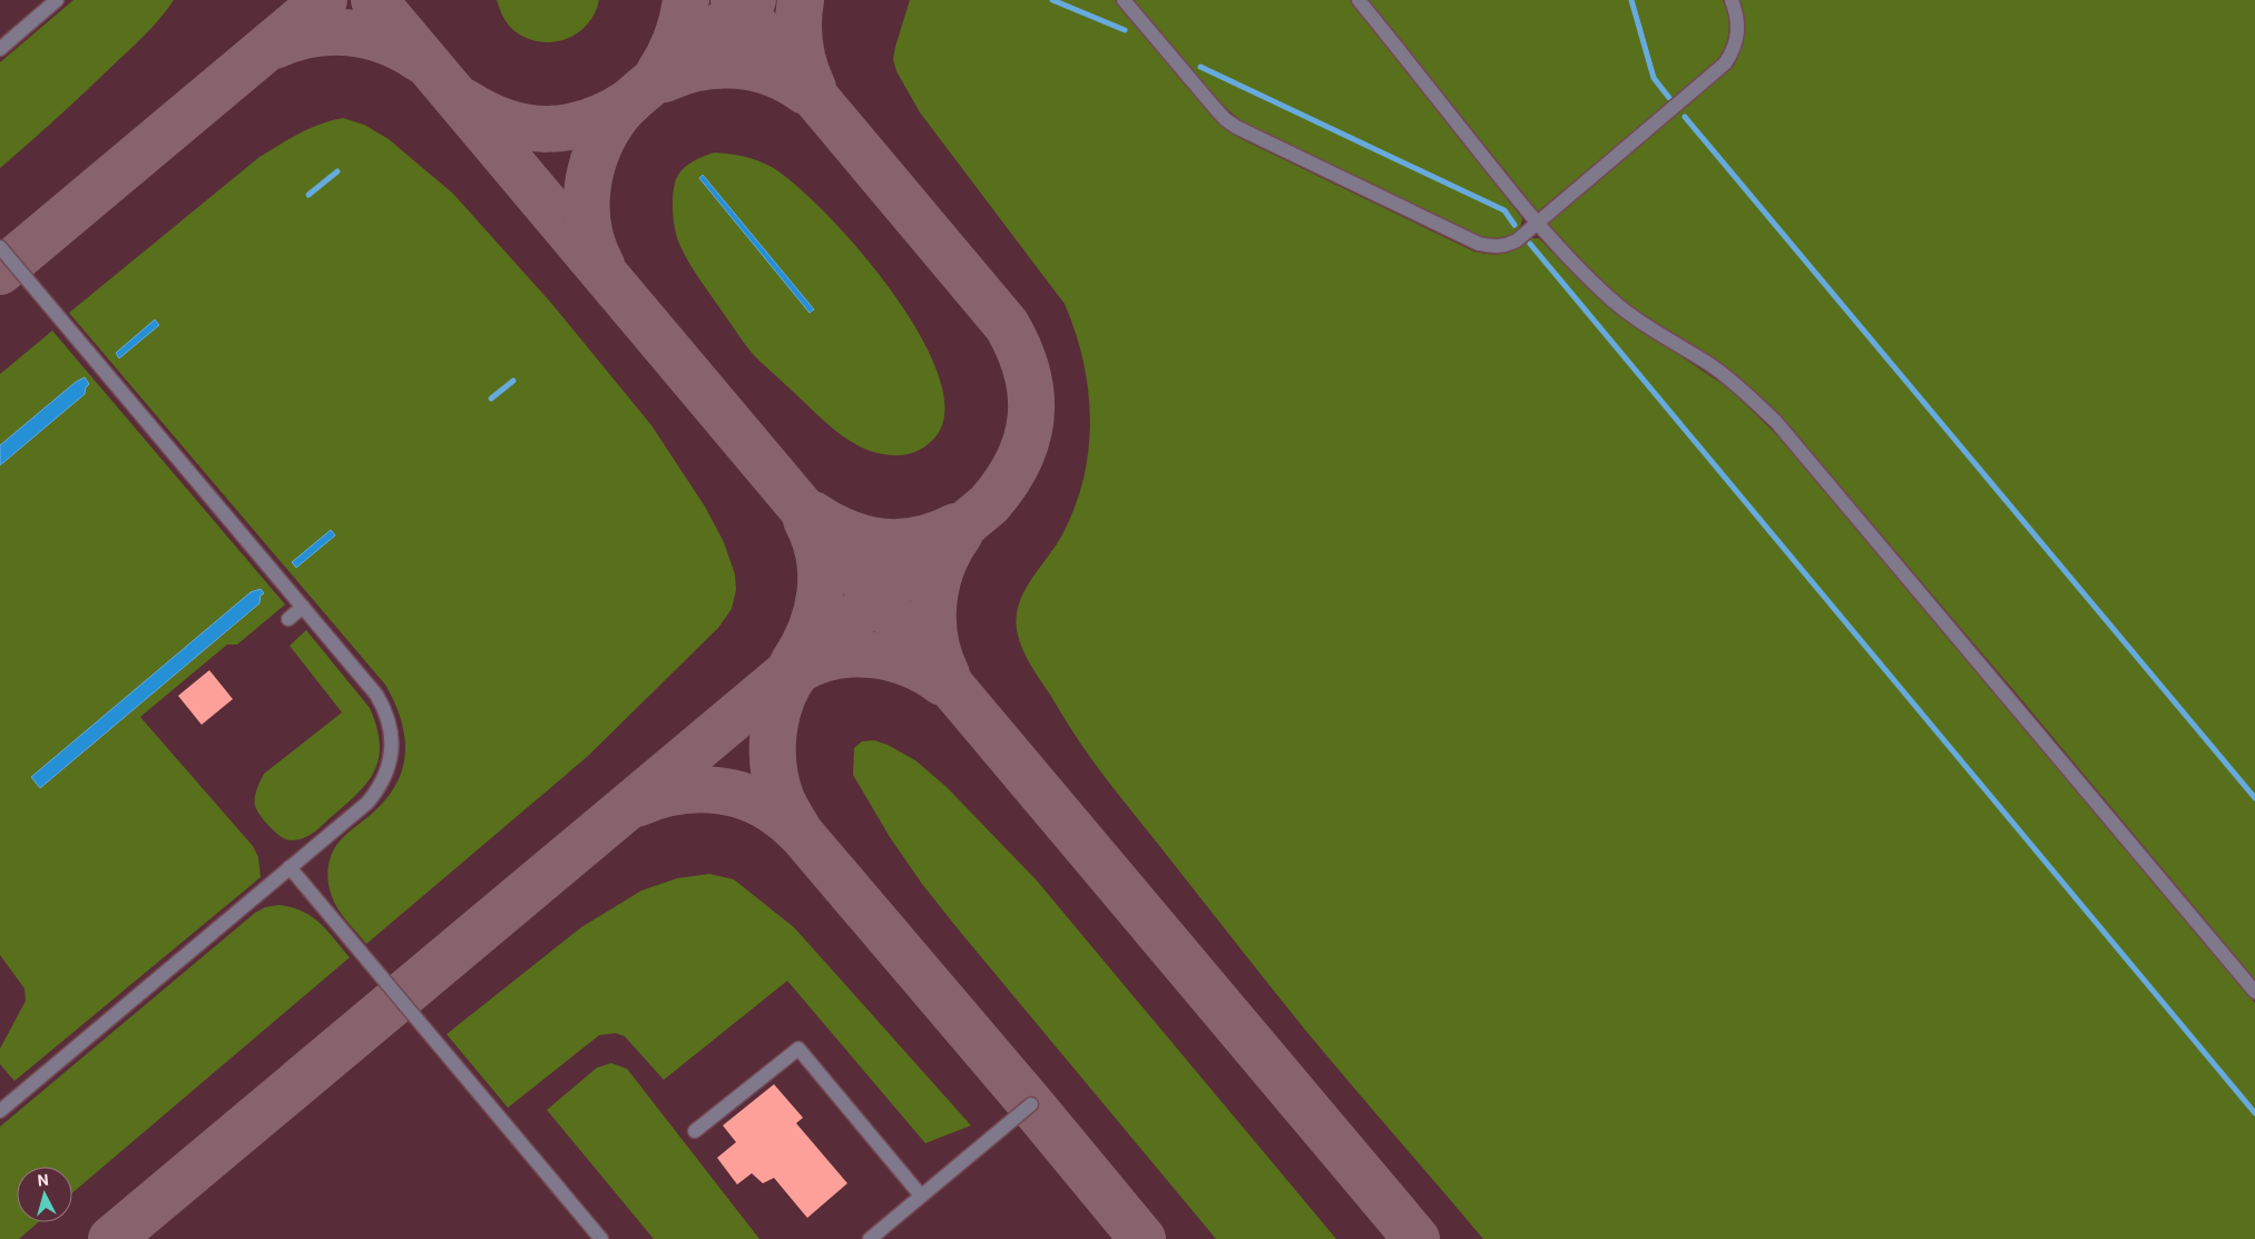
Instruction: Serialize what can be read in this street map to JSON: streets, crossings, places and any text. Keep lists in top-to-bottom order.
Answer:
{
  "north": "top"
}
